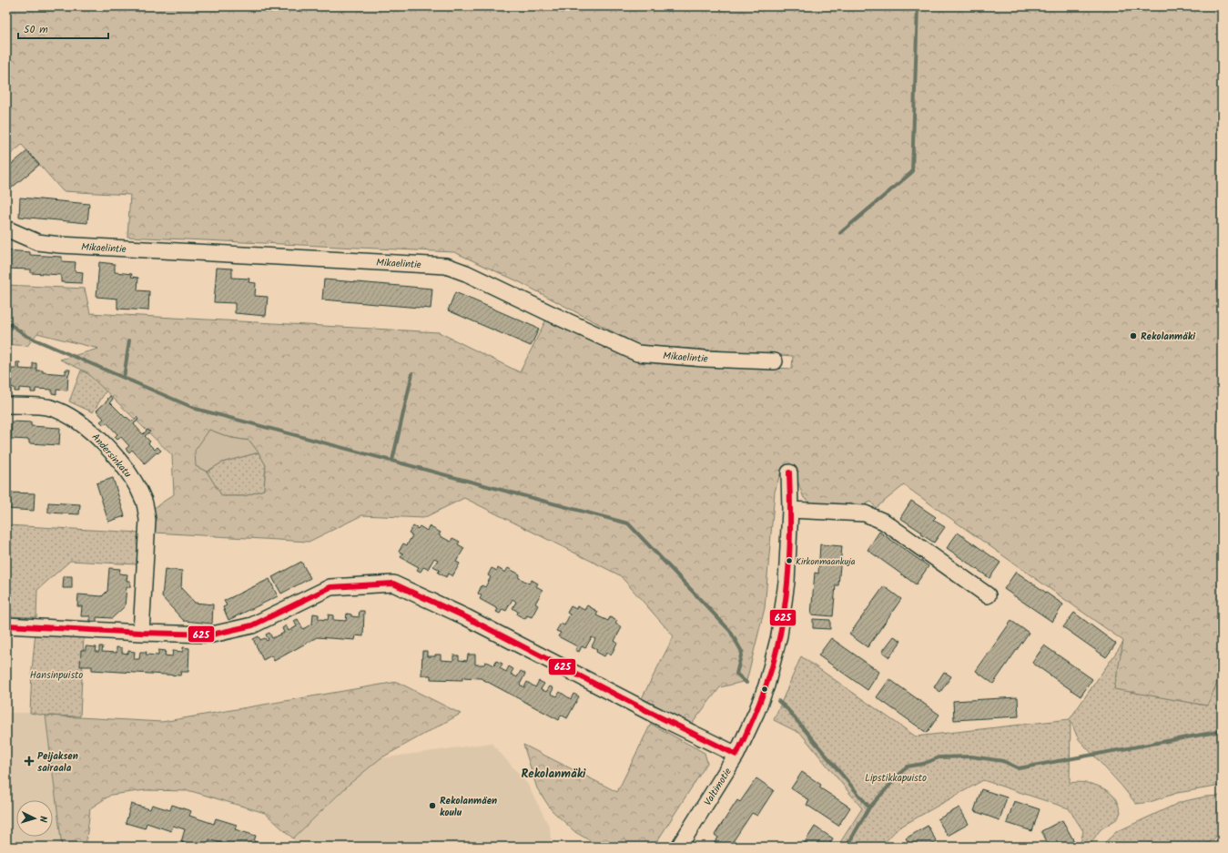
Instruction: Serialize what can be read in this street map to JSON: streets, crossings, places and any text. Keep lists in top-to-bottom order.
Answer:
{
  "streets": {
    "street": ["Mikaelintie", "Andersinkatu", "Valtimotie"]
  },
  "districts": ["Rekolanmäki"],
  "parks": ["Hansinpuisto", "Lipstikkapuisto"],
  "places": {
    "other": ["Rekolanmäki", "Kirkonmaankuja", "Rekolanmäen koulu"],
    "health": ["Peijaksen sairaala"]
  },
  "lines": ["transit line 625"],
  "scale_bar": "50 m",
  "north": "right"
}
